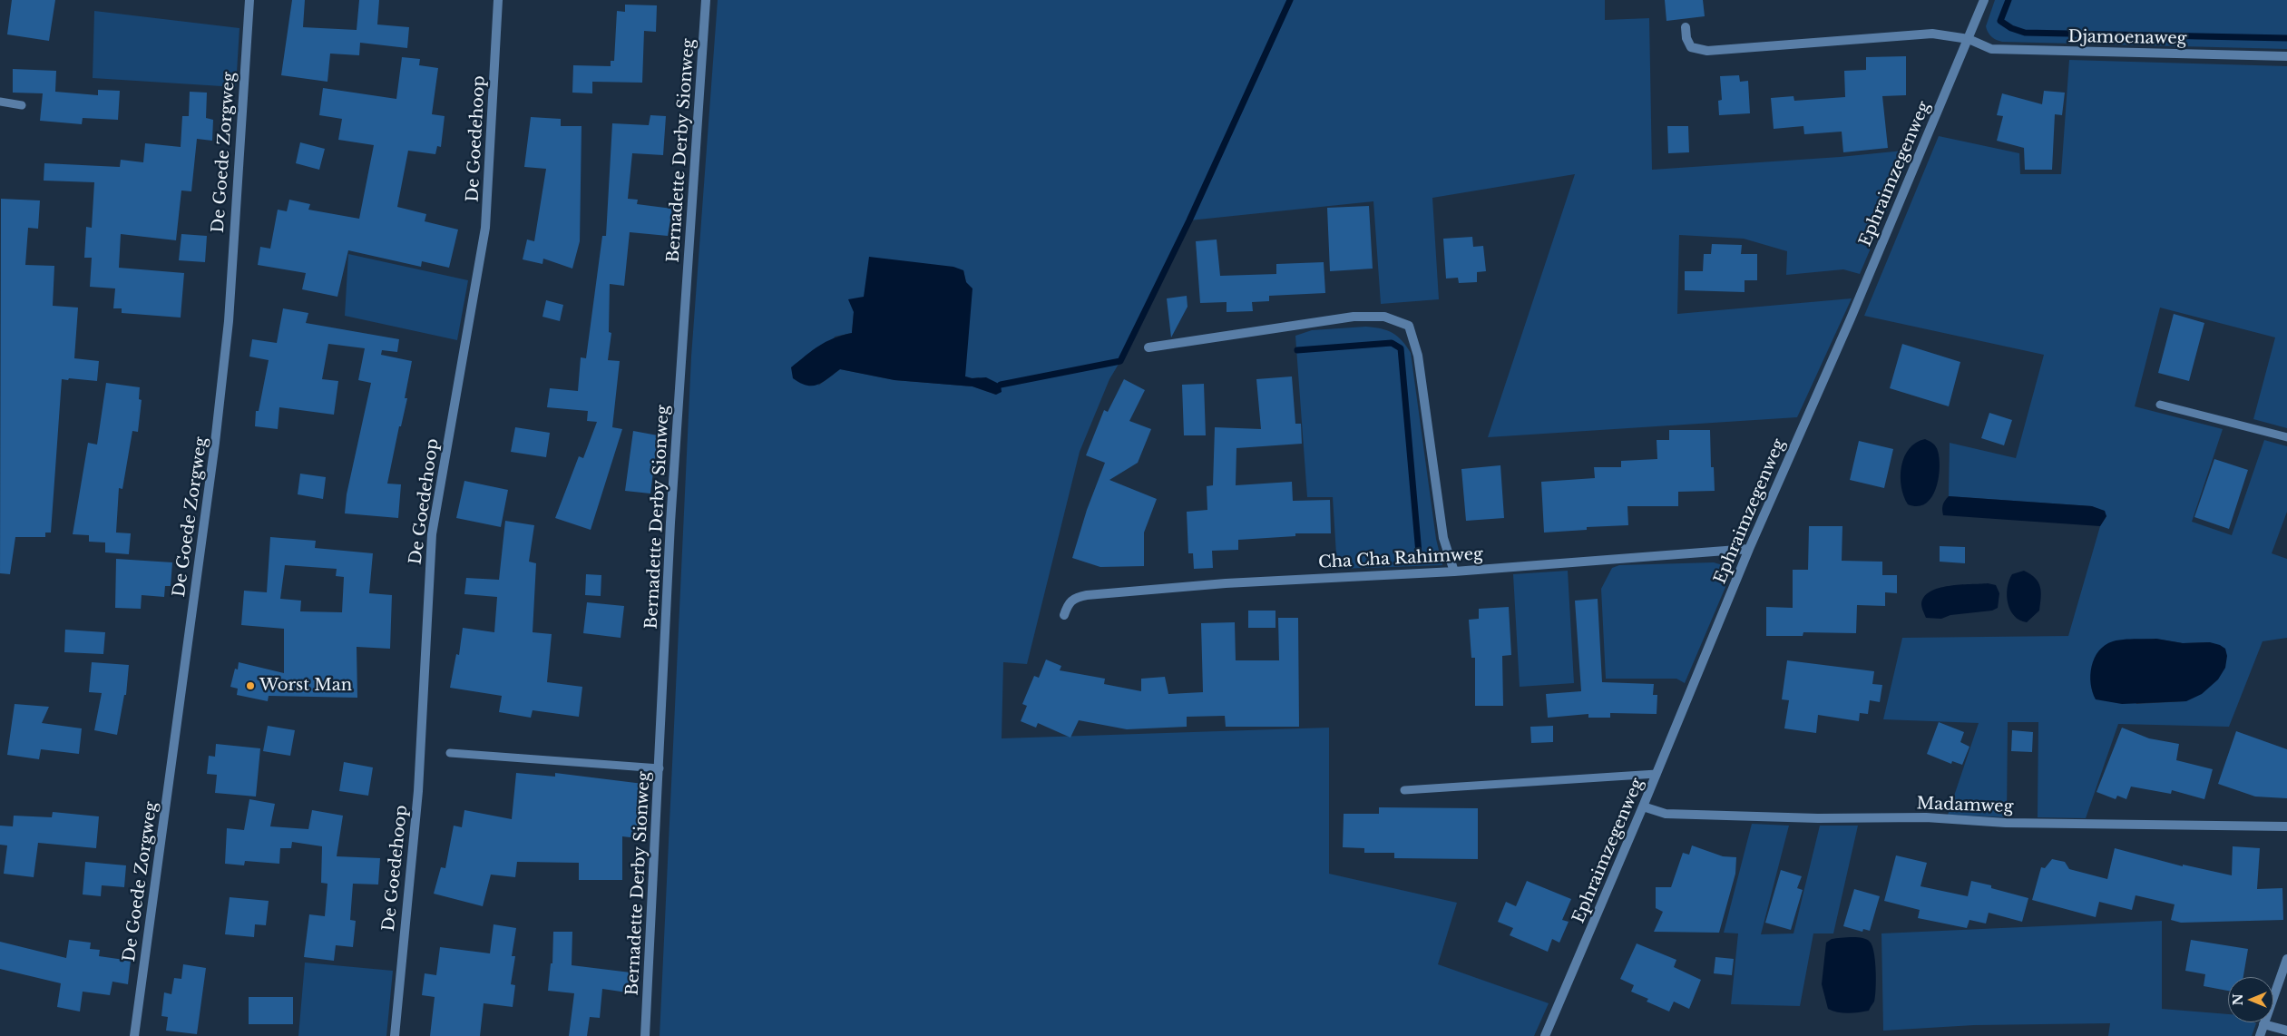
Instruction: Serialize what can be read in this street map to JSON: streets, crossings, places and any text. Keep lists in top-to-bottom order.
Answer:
{
  "streets": {
    "street": [
      "Djamoenaweg",
      "De Goedehoop",
      "Bernadette Derby Sionweg",
      "De Goede Zorgweg",
      "Ephraimzegenweg",
      "Cha Cha Rahimweg",
      "Madamweg"
    ]
  },
  "crossings": [
    ["Djamoenaweg", "Ephraimzegenweg"],
    ["Ephraimzegenweg", "Cha Cha Rahimweg"],
    ["Ephraimzegenweg", "Madamweg"]
  ],
  "places": ["Worst Man"],
  "north": "left"
}
